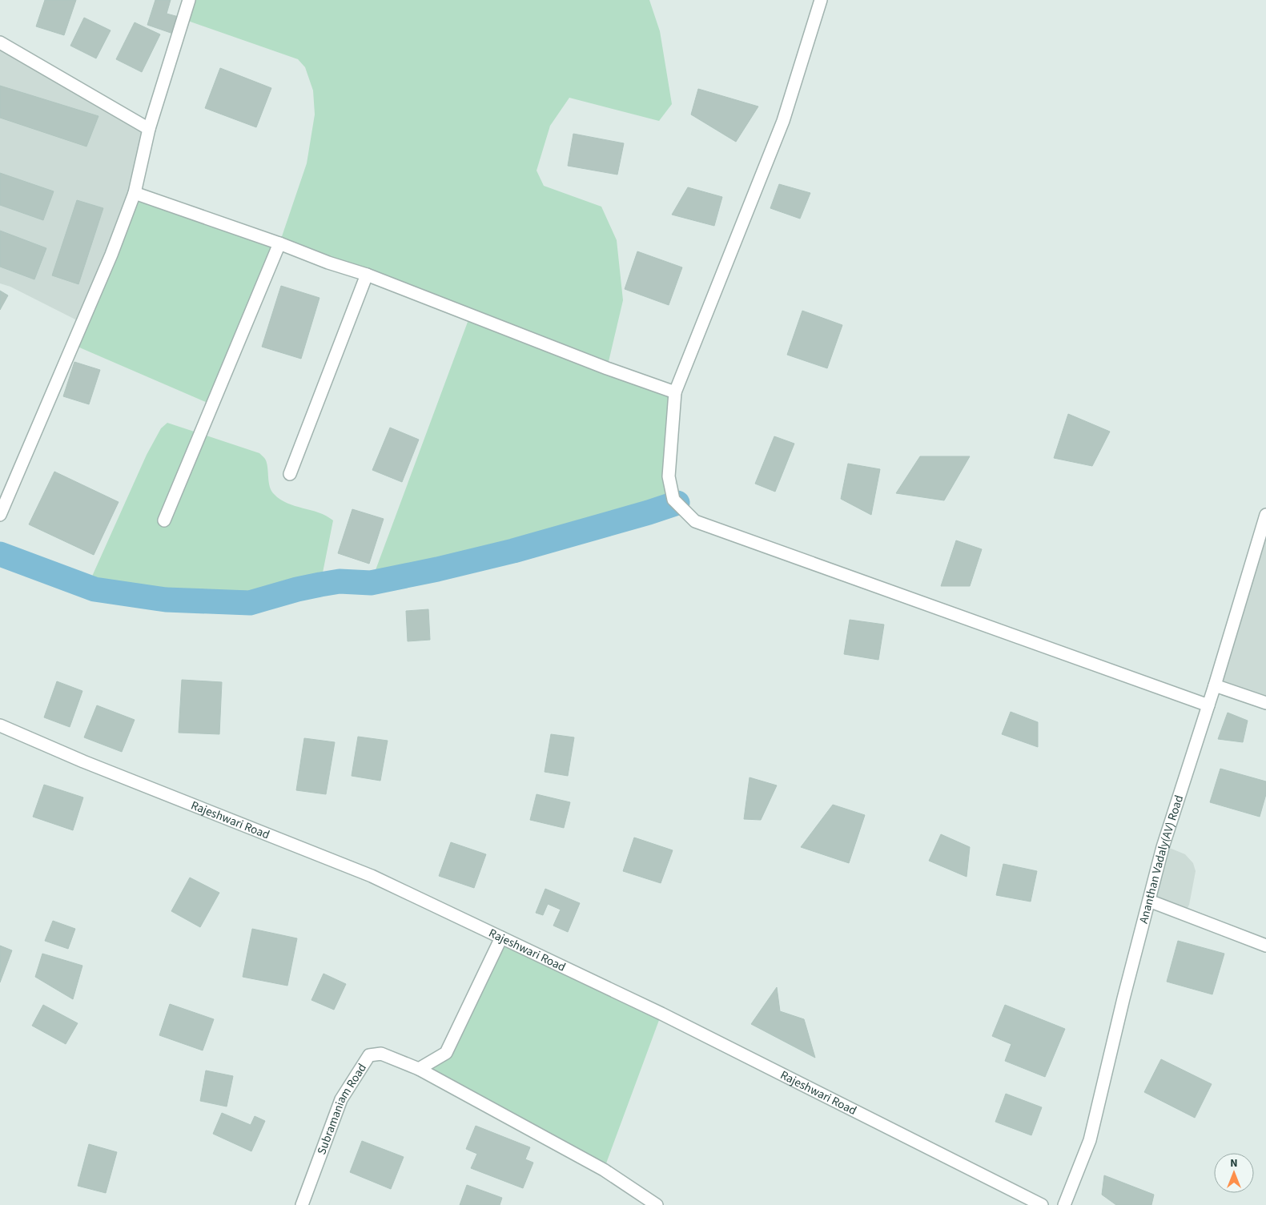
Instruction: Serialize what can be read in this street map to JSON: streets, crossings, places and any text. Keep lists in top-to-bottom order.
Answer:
{
  "streets": {
    "street": ["Rajeshwari Road", "Ananthan Vadaly(AV) Road", "Subramaniam Road"]
  },
  "north": "top"
}
